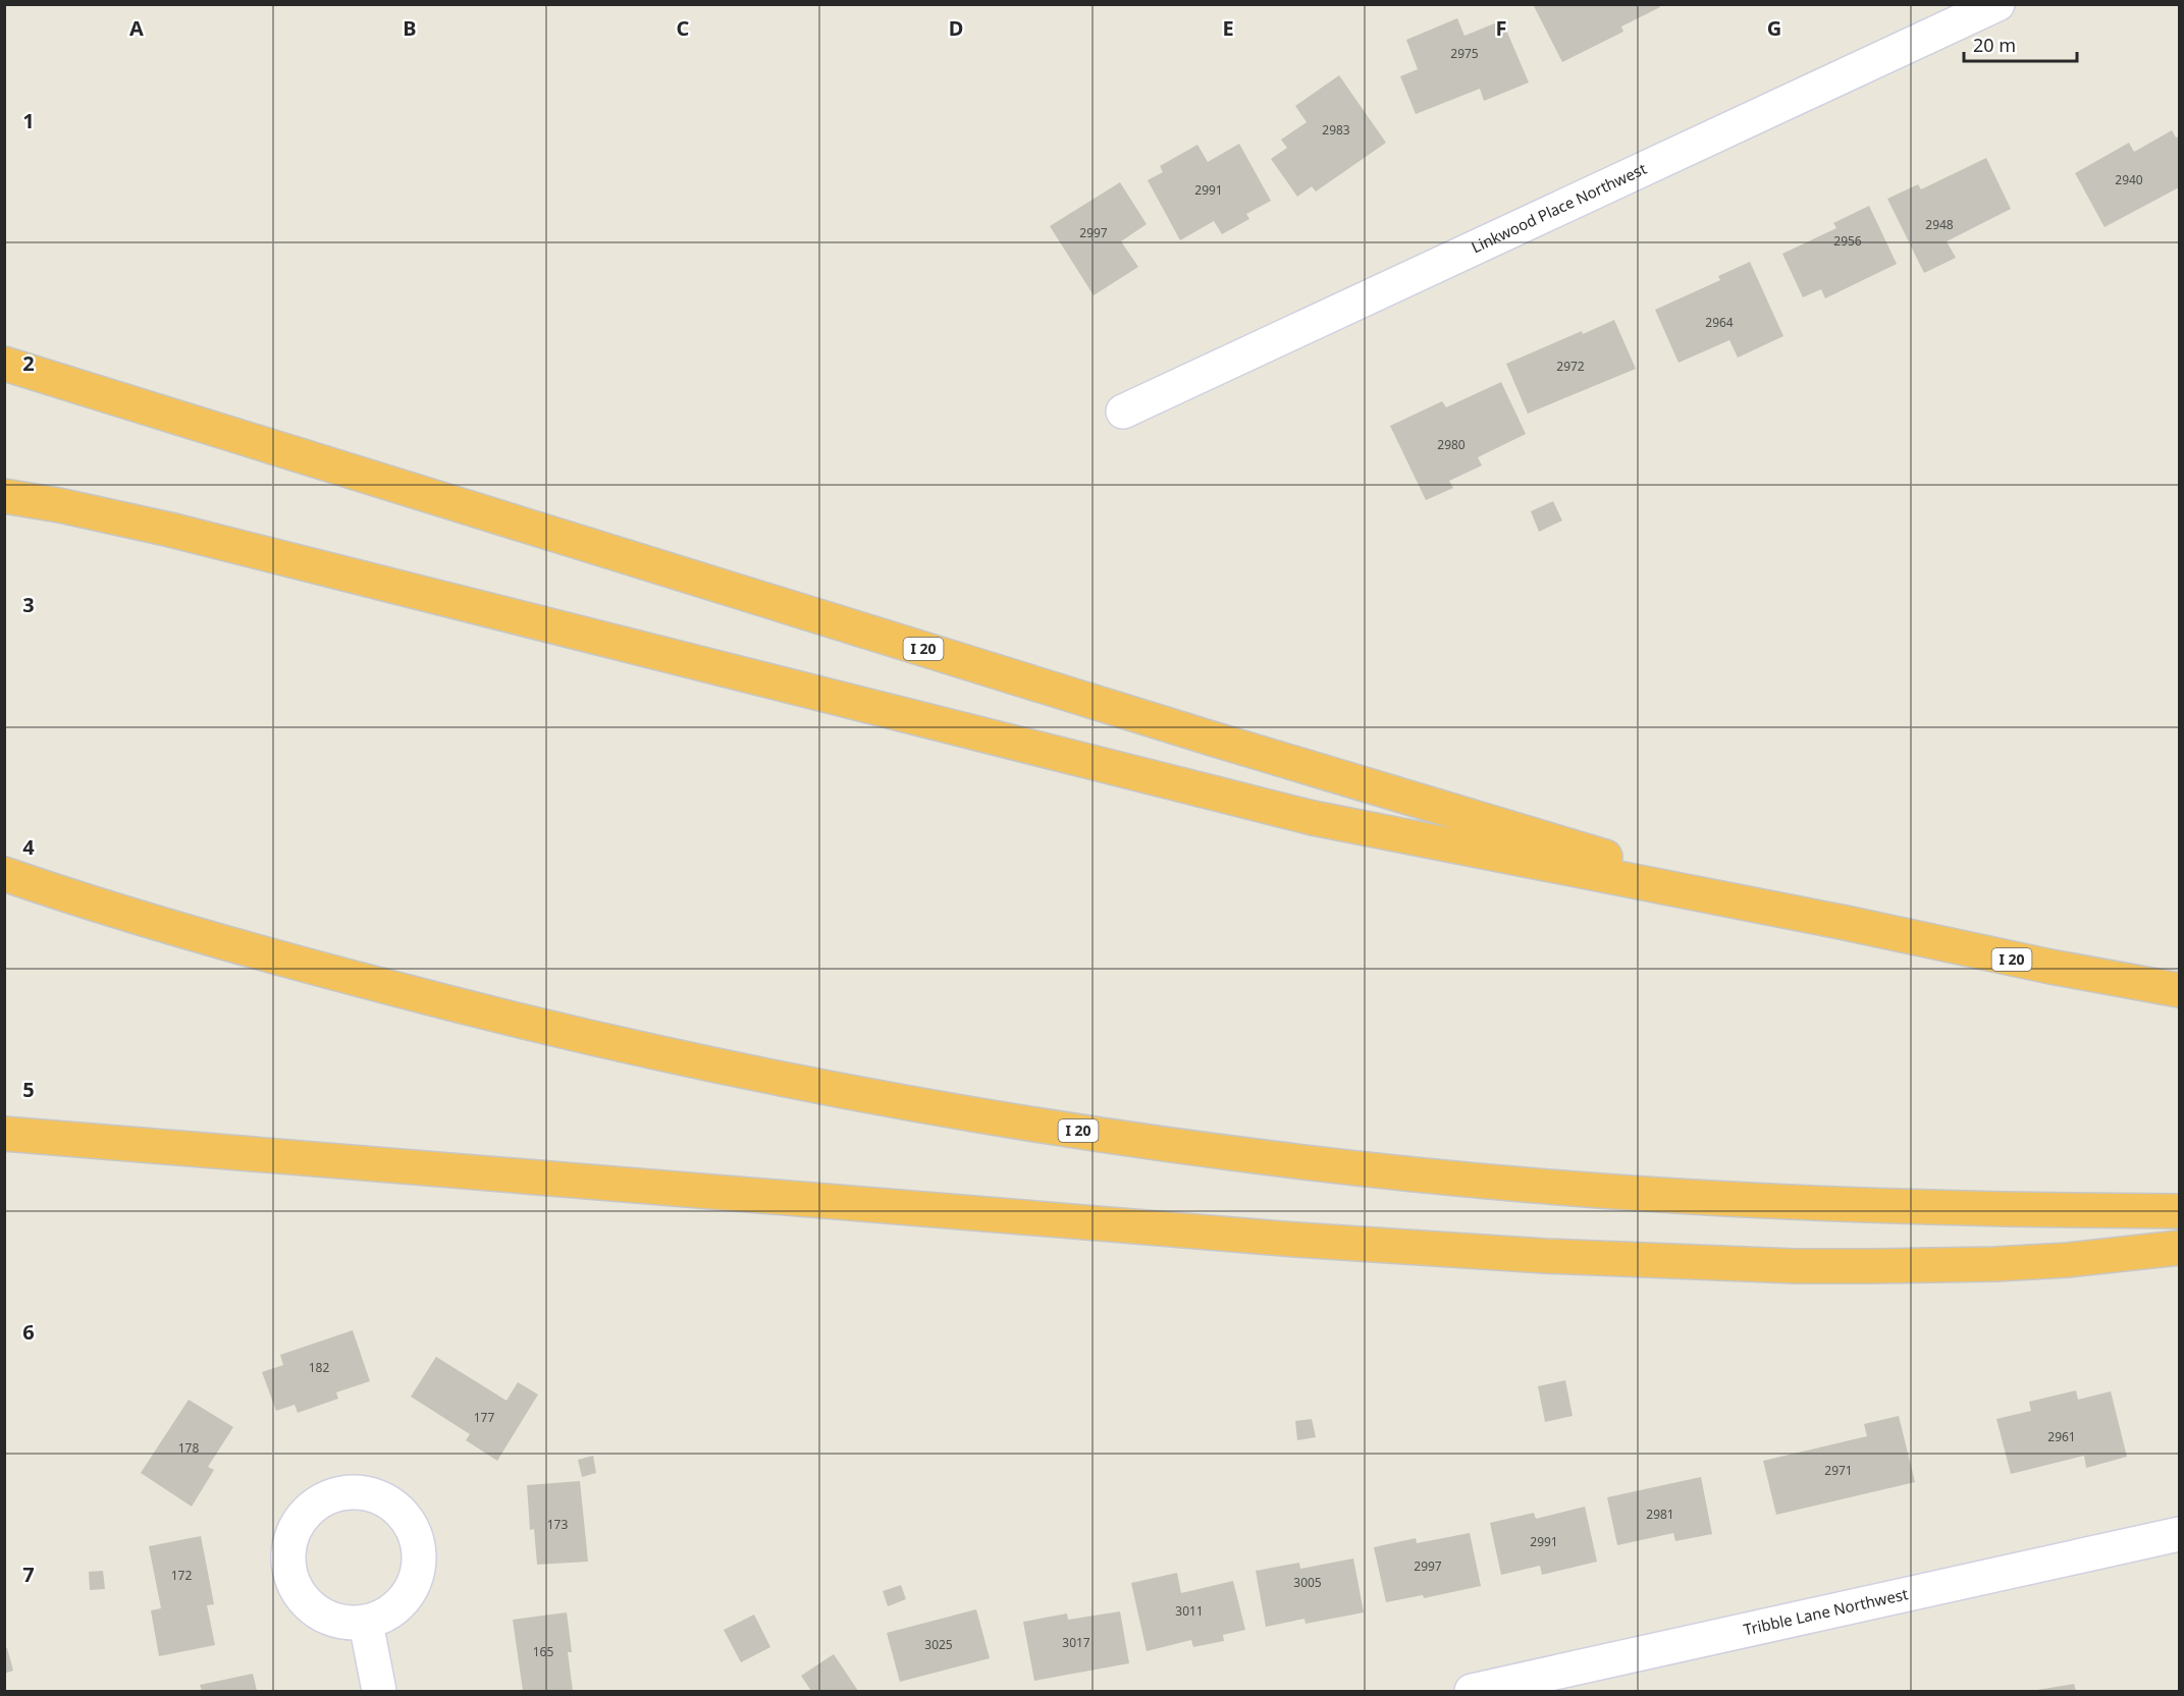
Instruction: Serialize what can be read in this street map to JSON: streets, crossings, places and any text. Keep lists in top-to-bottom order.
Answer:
{
  "streets": {
    "highway": ["I 20"],
    "street": ["Linkwood Place Northwest", "Tribble Lane Northwest"]
  },
  "house_numbers": [
    "2975",
    "2983",
    "2940",
    "2991",
    "2948",
    "2997",
    "2956",
    "2964",
    "2972",
    "2980",
    "182",
    "177",
    "2961",
    "178",
    "2971",
    "2981",
    "173",
    "2991",
    "2997",
    "172",
    "3005",
    "3011",
    "3017",
    "3025",
    "165"
  ],
  "scale_bar": "20 m",
  "grid": {
    "columns": [
      "A",
      "B",
      "C",
      "D",
      "E",
      "F",
      "G"
    ],
    "rows": [
      "1",
      "2",
      "3",
      "4",
      "5",
      "6",
      "7"
    ]
  }
}
